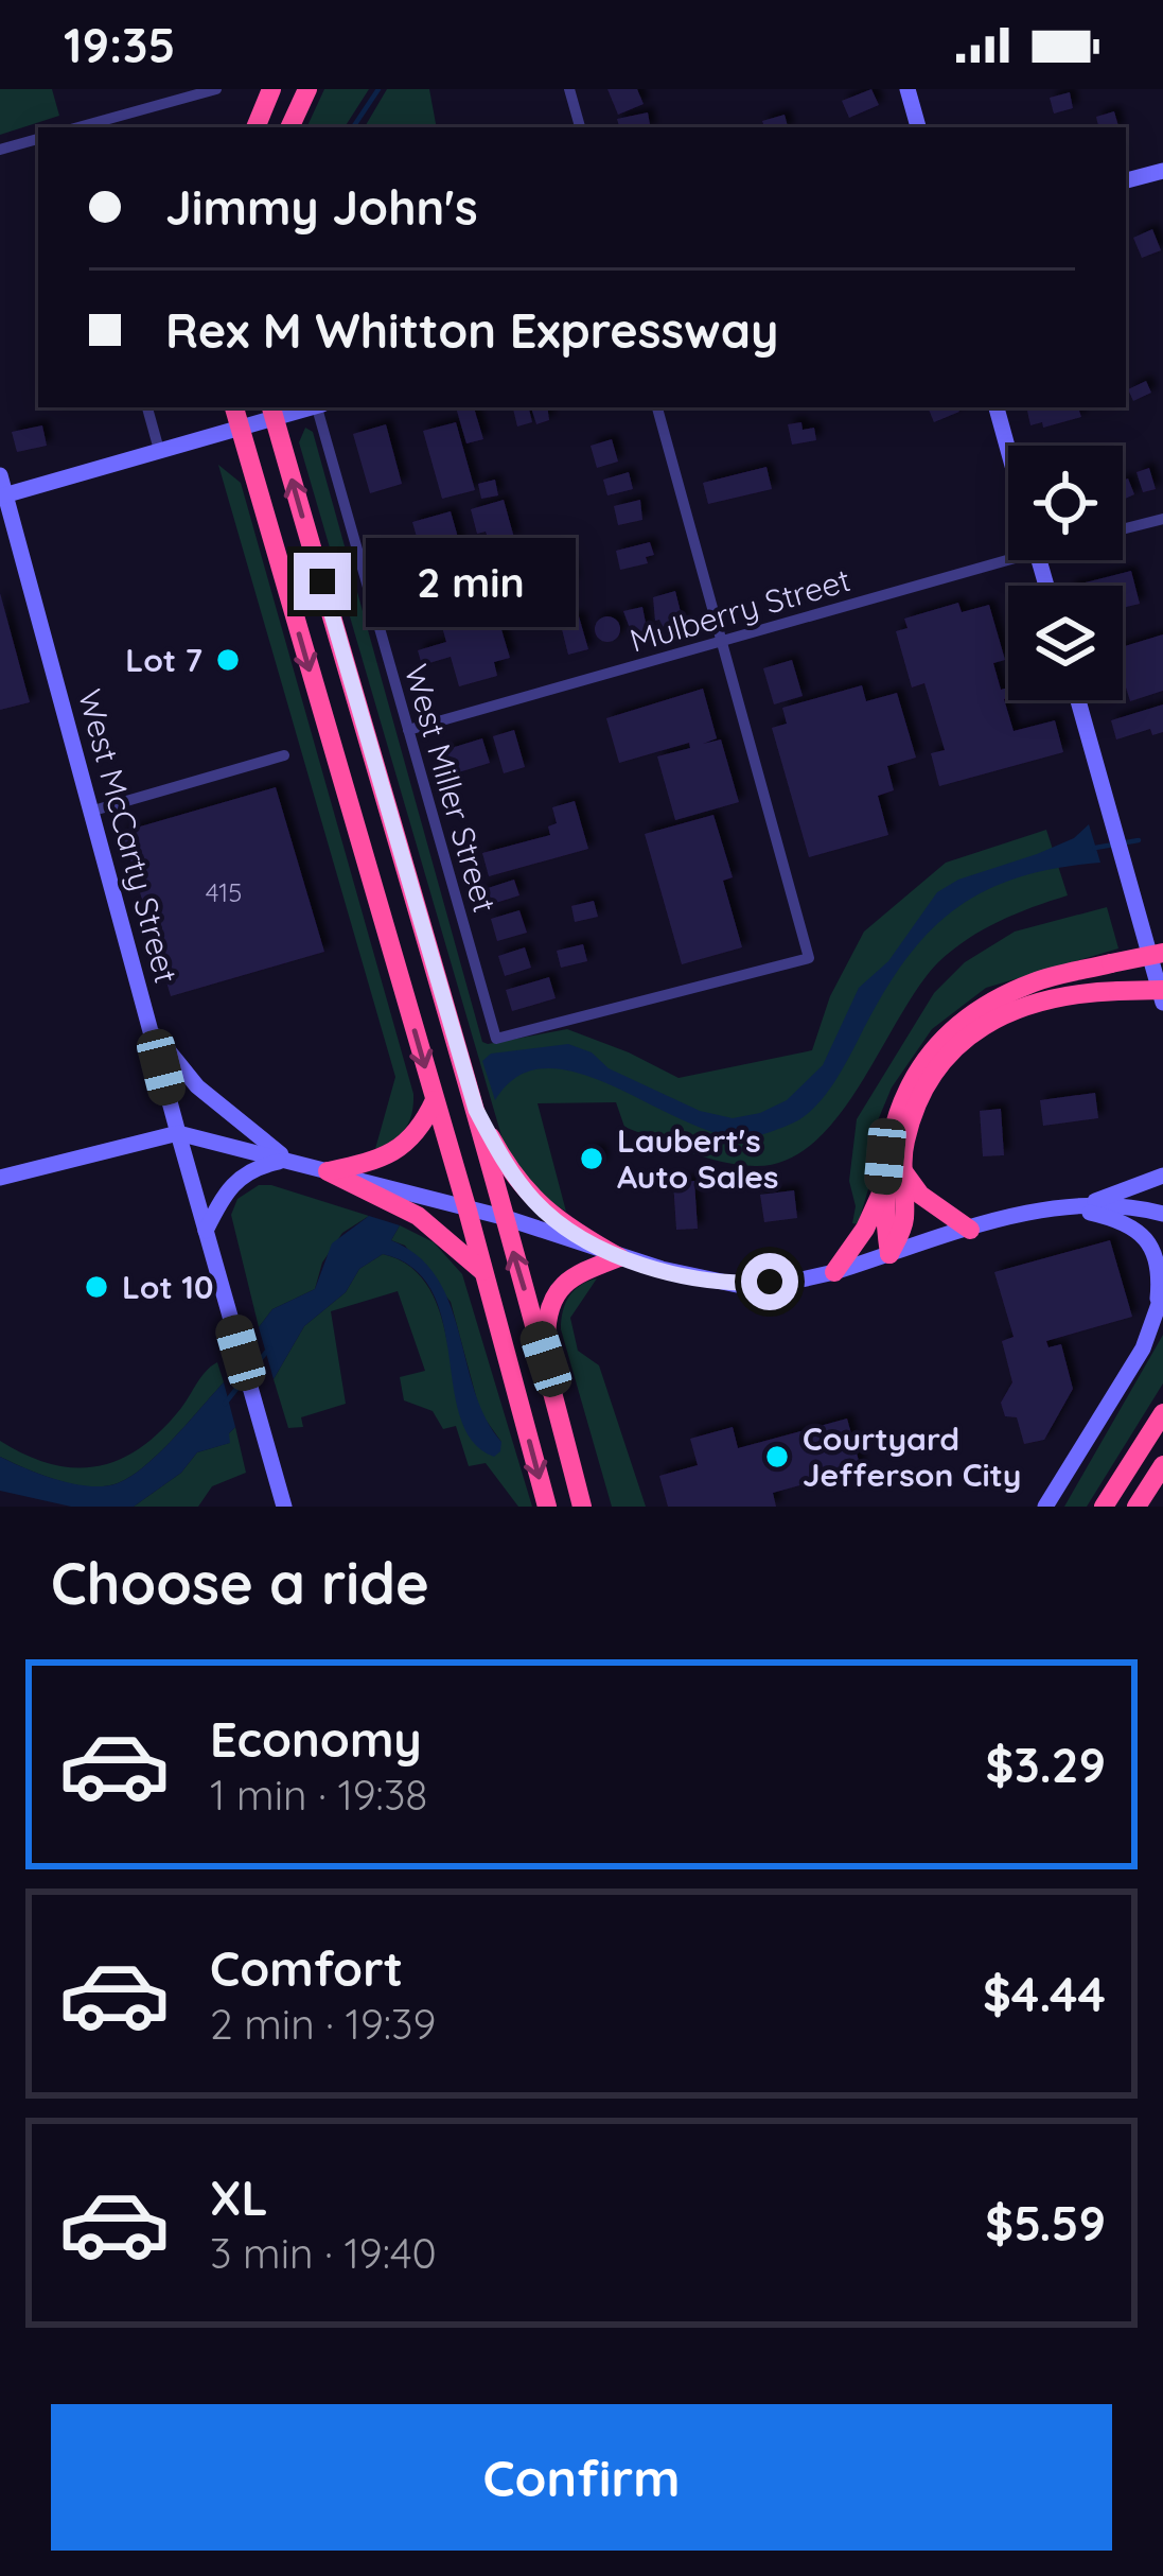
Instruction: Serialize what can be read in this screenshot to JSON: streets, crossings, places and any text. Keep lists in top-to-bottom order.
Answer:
{
  "streets": {
    "main road": ["West McCarty Street"],
    "street": ["Mulberry Street", "West Miller Street"]
  },
  "crossings": [
    ["Mulberry Street", "West Miller Street"]
  ],
  "places": [
    "Lot 7",
    "Laubert's Auto Sales",
    "Lot 10",
    "Courtyard Jefferson City"
  ],
  "house_numbers": ["415"],
  "page": {
    "status": "19:35",
    "banner": ["Jimmy John's", "Rex M Whitton Expressway"],
    "bubble": "2 min",
    "heading": "Choose a ride",
    "list": [
      {
        "name": "Economy",
        "note": "1 min · 19:38",
        "value": "$3.29"
      },
      {
        "name": "Comfort",
        "note": "2 min · 19:39",
        "value": "$4.44"
      },
      {
        "name": "XL",
        "note": "3 min · 19:40",
        "value": "$5.59"
      }
    ],
    "buttons": "Confirm"
  }
}
